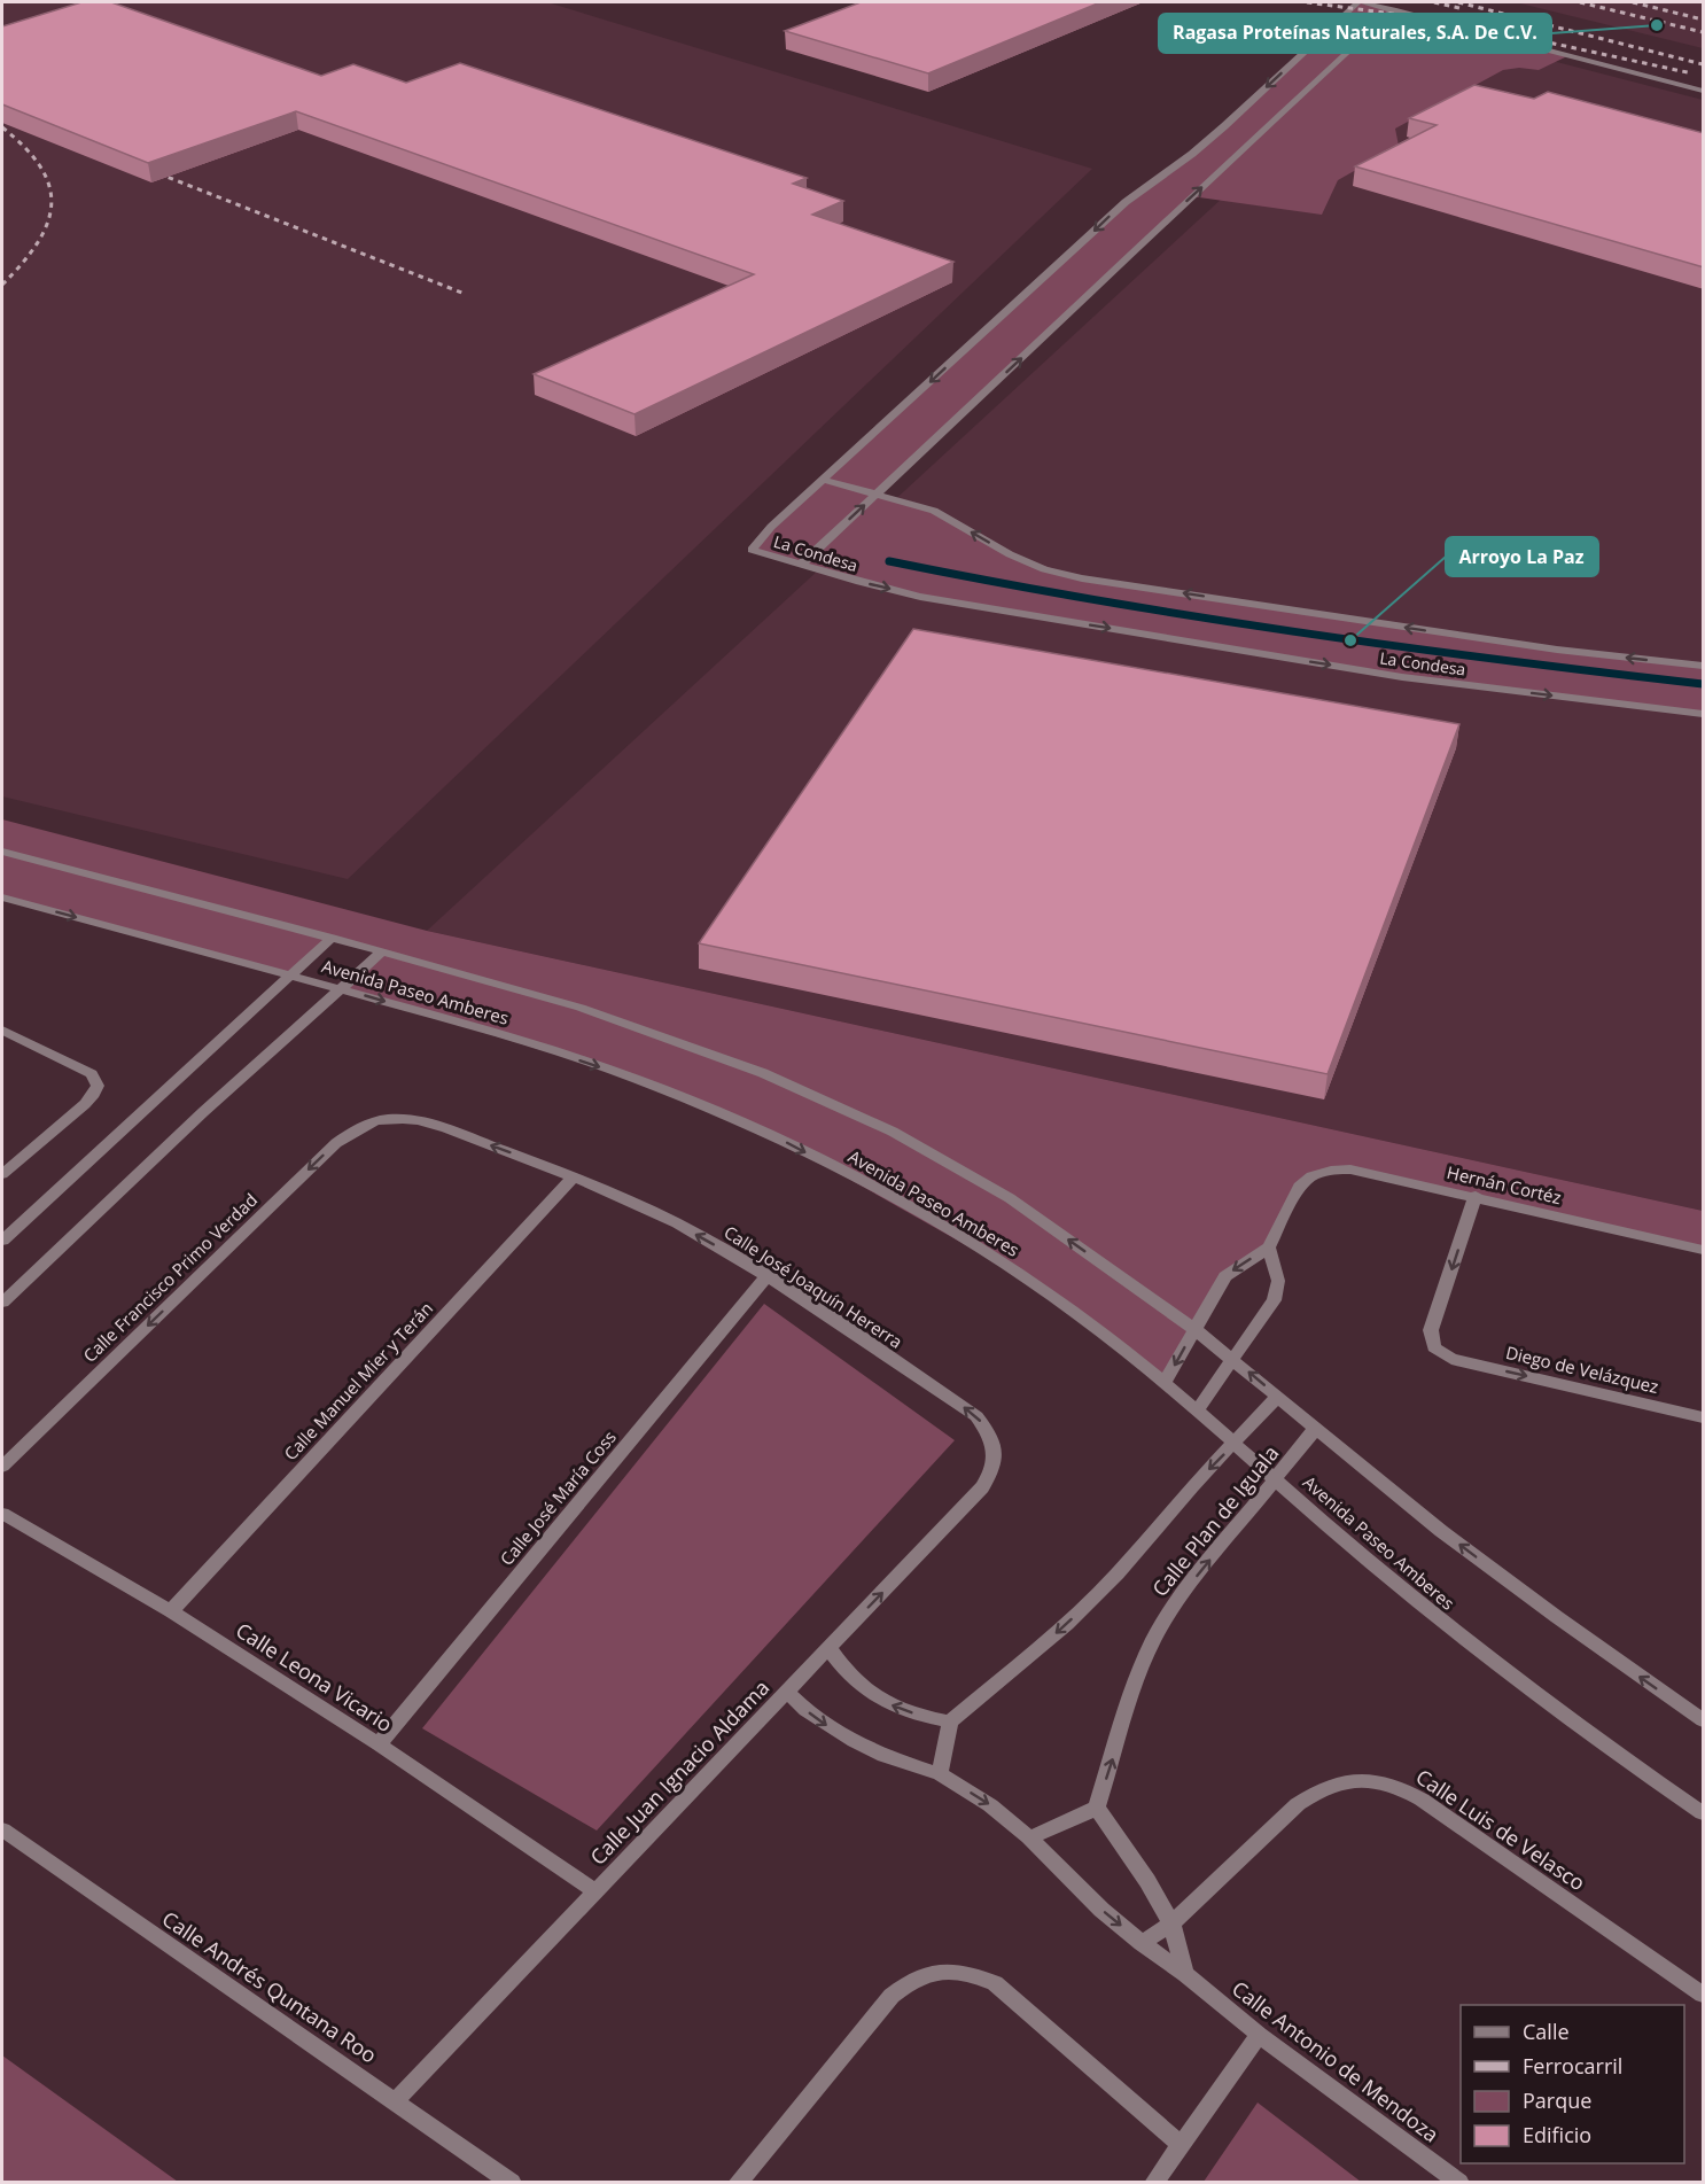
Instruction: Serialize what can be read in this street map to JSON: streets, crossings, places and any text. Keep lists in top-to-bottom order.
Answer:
{
  "streets": {
    "street": [
      "La Condesa",
      "Avenida Paseo Amberes",
      "Hernán Cortéz",
      "Calle Francisco Primo Verdad",
      "Calle José Joaquín Hererra",
      "Diego de Velázquez",
      "Calle Manuel Mier y Terán",
      "Calle José María Coss",
      "Calle Plan de Iguala",
      "Calle Leona Vicario",
      "Calle Juan Ignacio Aldama",
      "Calle Luis de Velasco",
      "Calle Andrés Quntana Roo",
      "Calle Antonio de Mendoza"
    ]
  },
  "crossings": [
    ["Avenida Paseo Amberes", "Calle Plan de Iguala"],
    ["Hernán Cortéz", "Diego de Velázquez"],
    ["Calle Francisco Primo Verdad", "Calle José Joaquín Hererra"],
    ["Calle José Joaquín Hererra", "Calle Manuel Mier y Terán"],
    ["Calle José Joaquín Hererra", "Calle José María Coss"],
    ["Calle José Joaquín Hererra", "Calle Juan Ignacio Aldama"],
    ["Calle Manuel Mier y Terán", "Calle Leona Vicario"],
    ["Calle José María Coss", "Calle Leona Vicario"],
    ["Calle Leona Vicario", "Calle Juan Ignacio Aldama"],
    ["Calle Juan Ignacio Aldama", "Calle Andrés Quntana Roo"],
    ["Calle Juan Ignacio Aldama", "Calle Antonio de Mendoza"],
    ["Calle Luis de Velasco", "Calle Antonio de Mendoza"]
  ],
  "one_way": ["Calle José Joaquín Hererra"],
  "places": ["Ragasa Proteínas Naturales, S.A. De C.V.", "Arroyo La Paz"],
  "legend": [
    "Calle",
    "Ferrocarril",
    "Parque",
    "Edificio"
  ]
}
